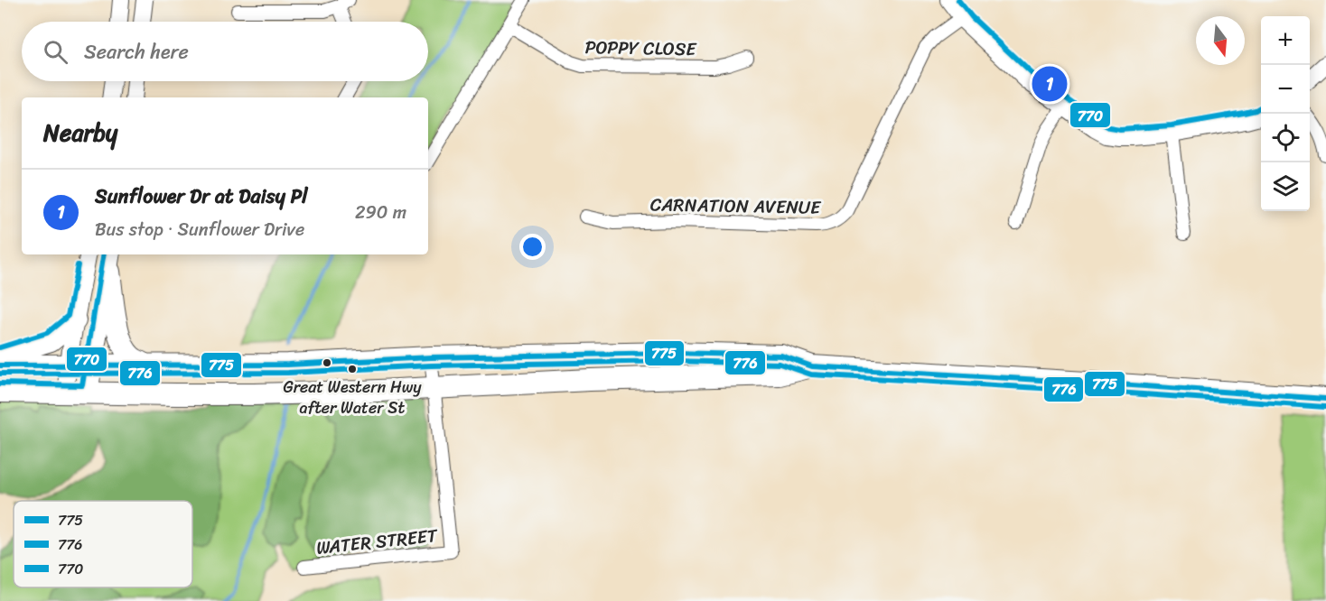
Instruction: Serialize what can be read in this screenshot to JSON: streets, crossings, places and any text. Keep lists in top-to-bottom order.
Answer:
{
  "streets": {
    "street": ["POPPY CLOSE", "CARNATION AVENUE", "WATER STREET"]
  },
  "places": ["Great Western Hwy after Water St"],
  "lines": ["transit line 770", "transit line 775", "transit line 776"],
  "legend": ["775", "776", "770"],
  "north": "bottom",
  "page": {
    "map_buttons": ["+", "−"],
    "search": "Search here",
    "pins": "1",
    "heading": "Nearby",
    "list": [
      {
        "mark": "1",
        "name": "Sunflower Dr at Daisy Pl",
        "note": "Bus stop · Sunflower Drive",
        "value": "290 m"
      }
    ]
  }
}
